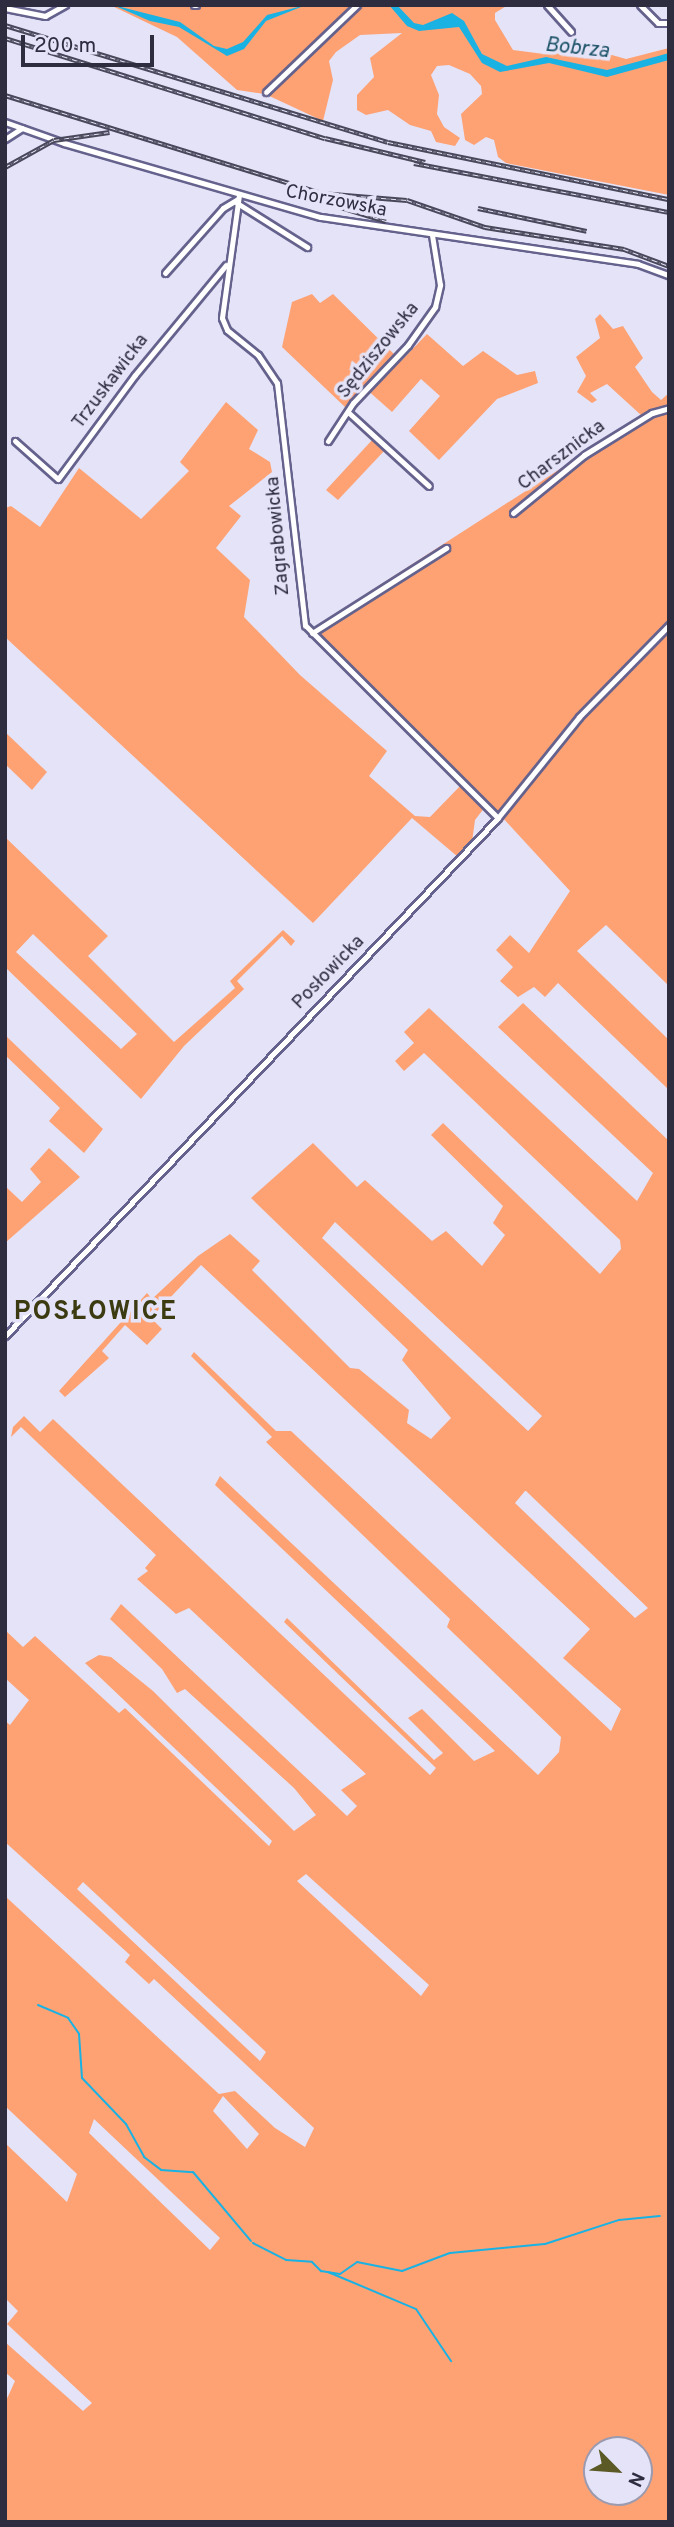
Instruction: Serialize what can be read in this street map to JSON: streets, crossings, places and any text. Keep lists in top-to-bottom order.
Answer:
{
  "streets": {
    "street": [
      "Chorzowska",
      "Sędziszowska",
      "Trzuskawicka",
      "Charsznicka",
      "Zagrabowicka",
      "Posłowicka"
    ]
  },
  "crossings": [
    ["Chorzowska", "Sędziszowska"],
    ["Chorzowska", "Zagrabowicka"],
    ["Trzuskawicka", "Zagrabowicka"],
    ["Zagrabowicka", "Posłowicka"]
  ],
  "districts": ["POSŁOWICE"],
  "water": ["Bobrza"],
  "scale_bar": "200 m",
  "north": "bottom right"
}
